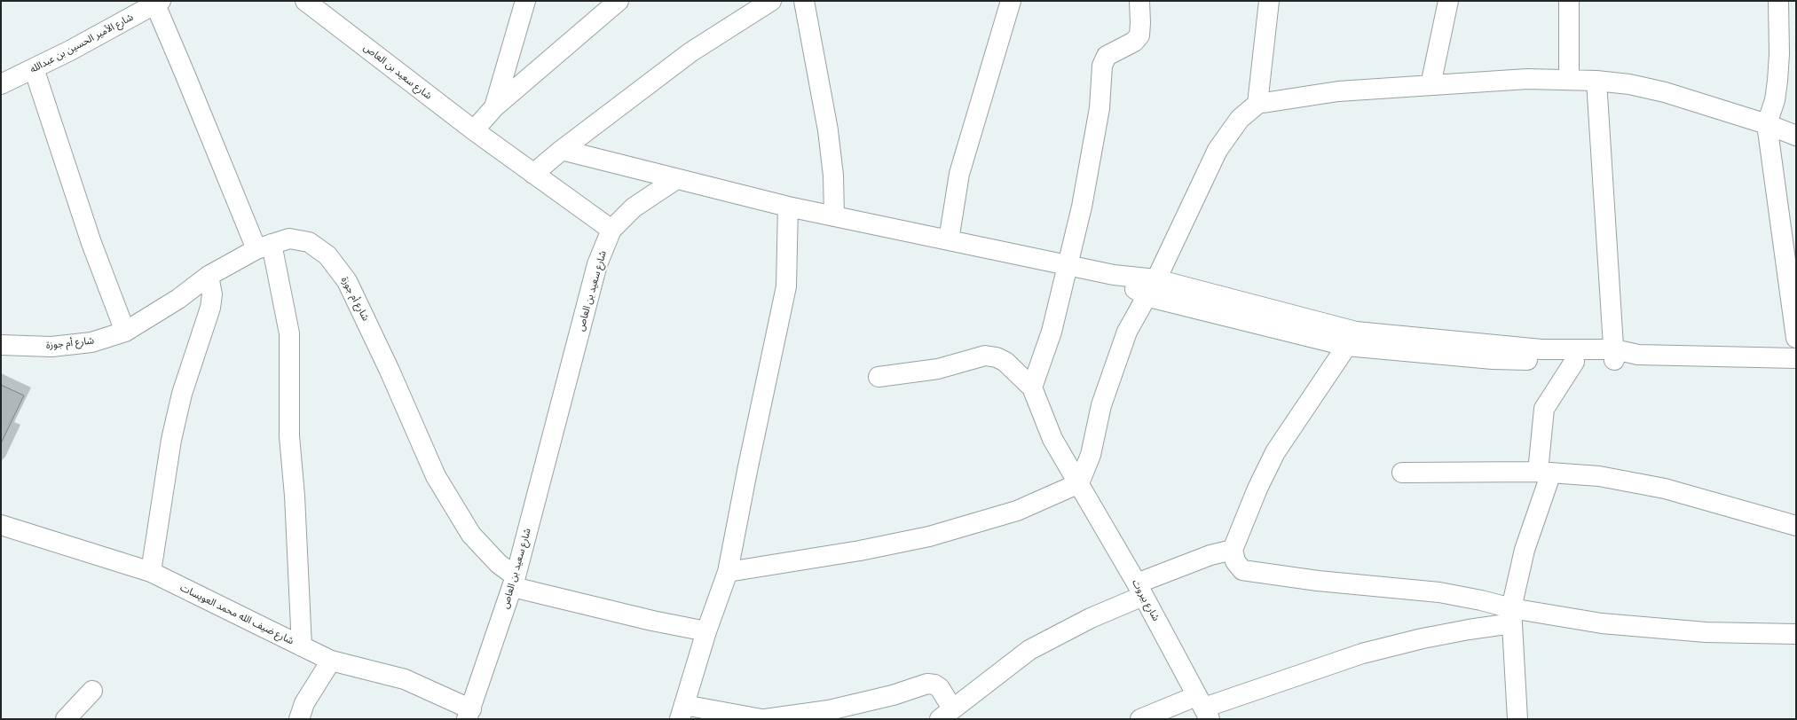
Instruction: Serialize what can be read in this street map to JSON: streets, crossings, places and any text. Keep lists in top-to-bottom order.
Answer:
{
  "streets": {
    "street": [
      "شارع الأمير الحسين بن عبدالله",
      "شارع سعيد بن العاص",
      "شارع أم جوزة",
      "شارع بيروت",
      "شارع ضيف الله محمد العويسات"
    ]
  },
  "crossings": [
    ["شارع سعيد بن العاص", "شارع أم جوزة"],
    ["شارع سعيد بن العاص", "شارع ضيف الله محمد العويسات"]
  ]
}
